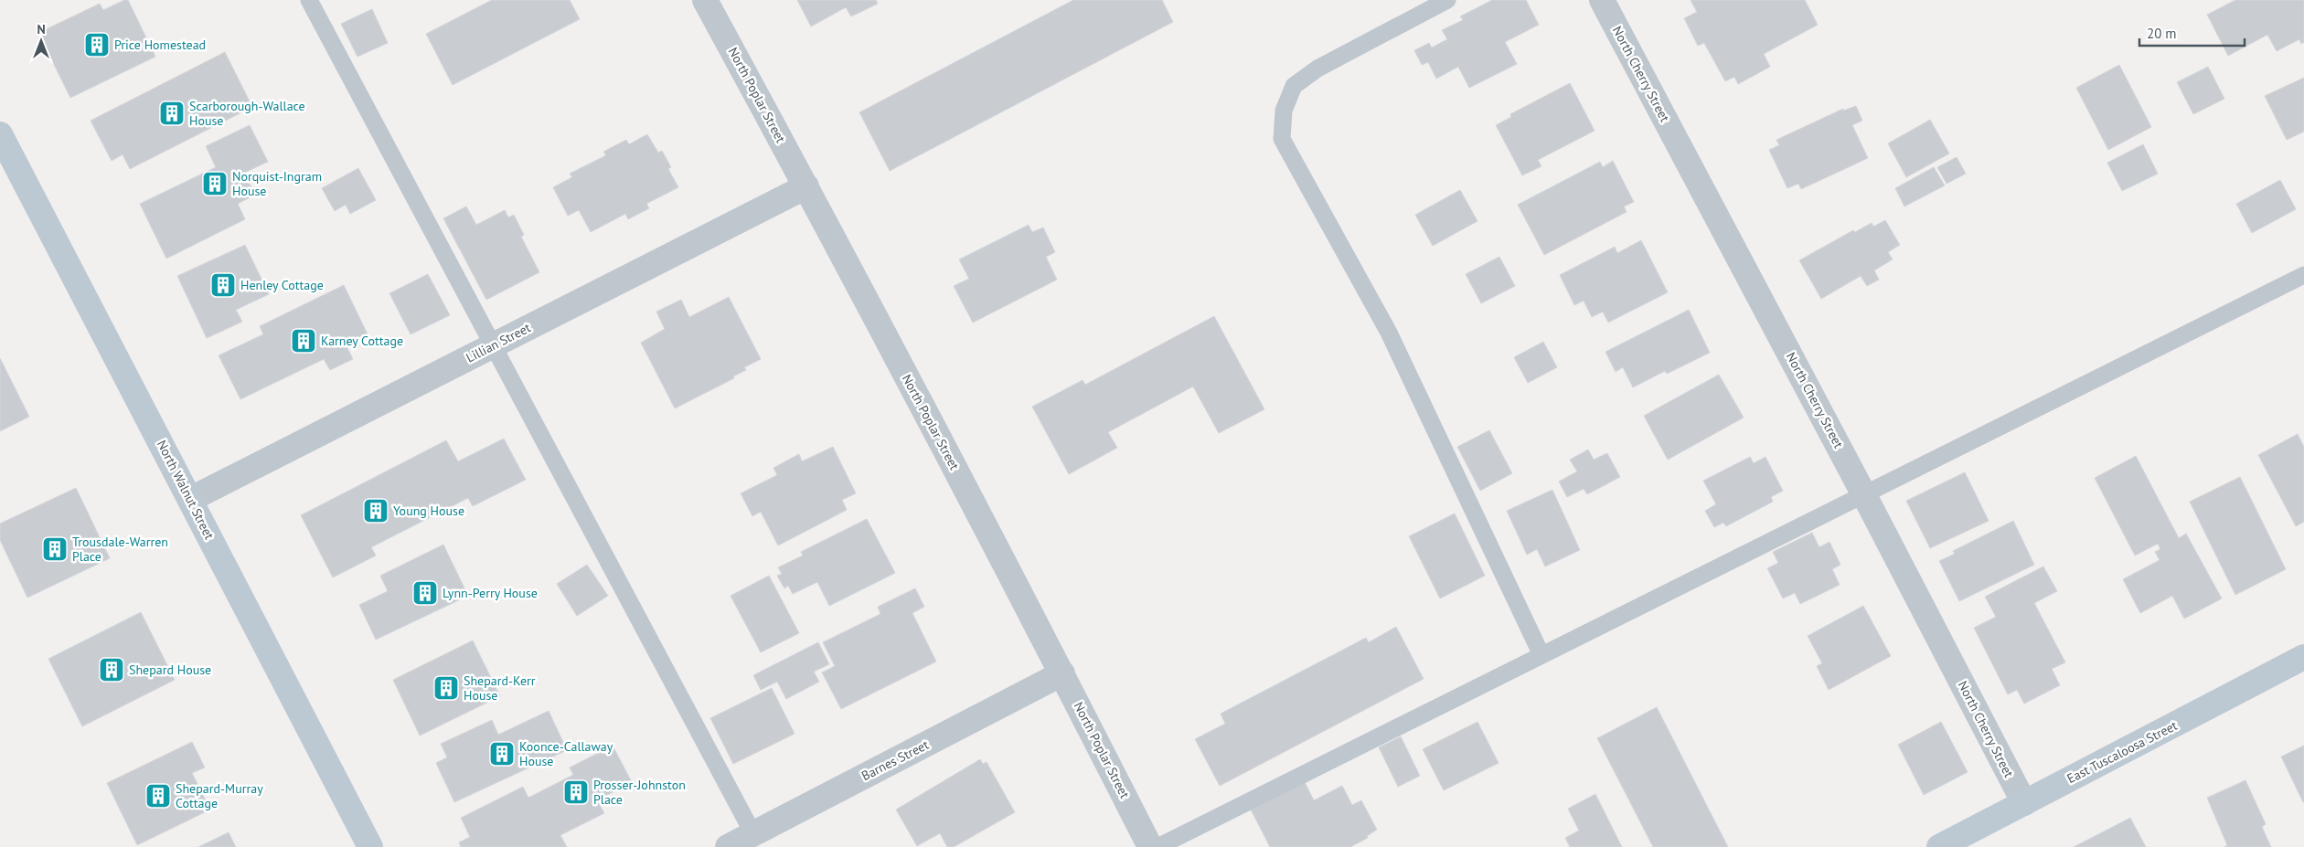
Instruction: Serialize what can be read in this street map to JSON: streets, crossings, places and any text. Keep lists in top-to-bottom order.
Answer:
{
  "streets": {
    "street": [
      "North Cherry Street",
      "North Poplar Street",
      "Lillian Street",
      "North Walnut Street",
      "East Tuscaloosa Street",
      "Barnes Street"
    ]
  },
  "crossings": [
    ["North Cherry Street", "East Tuscaloosa Street"],
    ["North Poplar Street", "Lillian Street"],
    ["North Poplar Street", "Barnes Street"],
    ["Lillian Street", "North Walnut Street"]
  ],
  "places": {
    "building": [
      "Price Homestead",
      "Scarborough-Wallace House",
      "Norquist-Ingram House",
      "Henley Cottage",
      "Karney Cottage",
      "Young House",
      "Trousdale-Warren Place",
      "Lynn-Perry House",
      "Shepard House",
      "Shepard-Kerr House",
      "Koonce-Callaway House",
      "Prosser-Johnston Place",
      "Shepard-Murray Cottage"
    ]
  },
  "scale_bar": "20 m",
  "north": "top"
}
